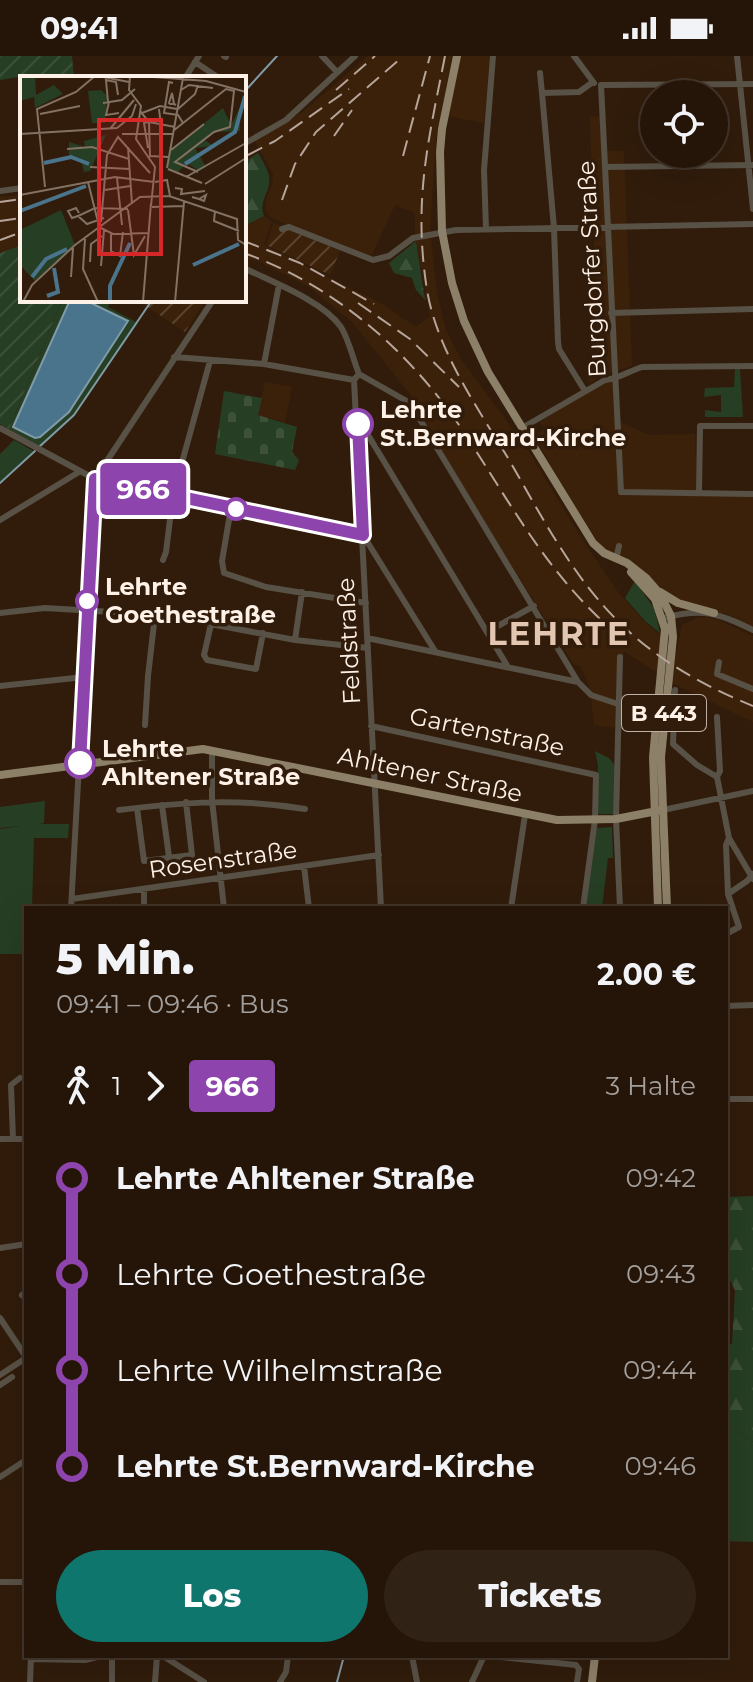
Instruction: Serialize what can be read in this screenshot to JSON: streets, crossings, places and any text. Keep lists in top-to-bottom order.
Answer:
{
  "streets": {
    "main road": ["B 443", "Ahltener Straße"],
    "street": [
      "Burgdorfer Straße",
      "Feldstraße",
      "Gartenstraße",
      "Rosenstraße"
    ]
  },
  "crossings": [
    ["Feldstraße", "Gartenstraße"],
    ["Feldstraße", "Ahltener Straße"],
    ["Feldstraße", "Rosenstraße"],
    ["B 443", "Ahltener Straße"],
    ["Gartenstraße", "Ahltener Straße"]
  ],
  "districts": ["LEHRTE"],
  "places": ["Lehrte St.Bernward-Kirche", "Lehrte Goethestraße", "Lehrte Ahltener Straße"],
  "lines": ["bus line 966"],
  "page": {
    "status": "09:41",
    "on_map": "966",
    "heading": ["5 Min.", "09:41 – 09:46 · Bus", "2.00 €"],
    "legs": ["1", "966", "3 Halte"],
    "list": [
      {
        "name": "Lehrte Ahltener Straße",
        "value": "09:42"
      },
      {
        "name": "Lehrte Goethestraße",
        "value": "09:43"
      },
      {
        "name": "Lehrte Wilhelmstraße",
        "value": "09:44"
      },
      {
        "name": "Lehrte St.Bernward-Kirche",
        "value": "09:46"
      }
    ],
    "buttons": ["Los", "Tickets"]
  }
}
